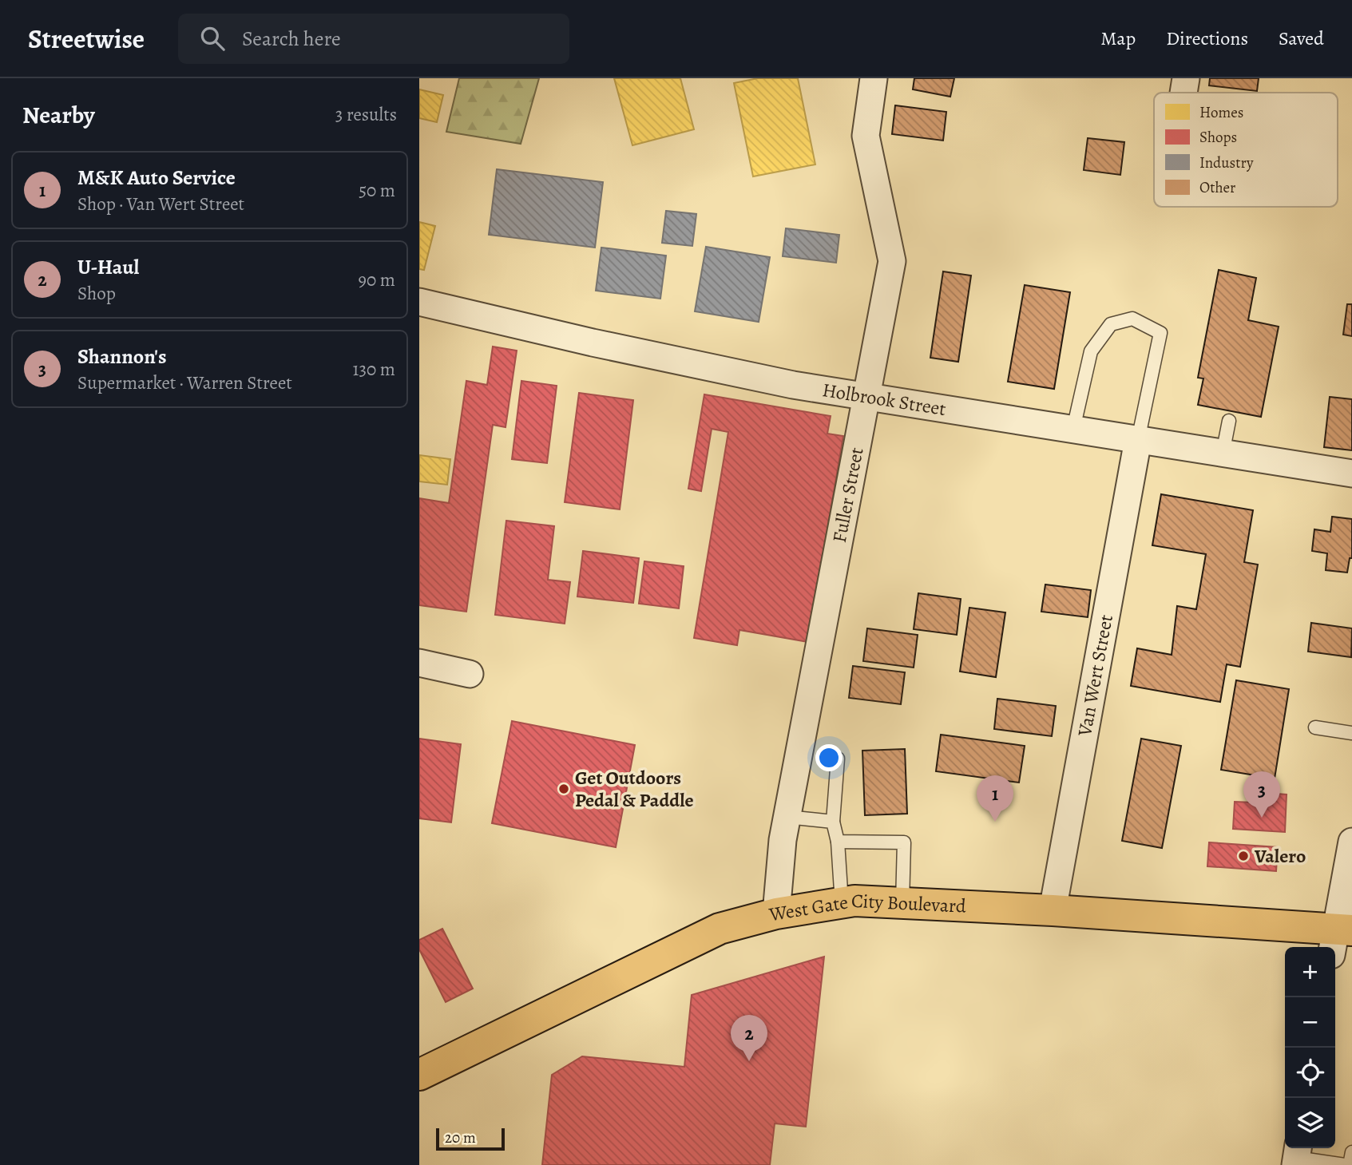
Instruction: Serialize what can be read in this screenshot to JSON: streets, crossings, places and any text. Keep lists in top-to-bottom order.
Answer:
{
  "streets": {
    "main road": ["West Gate City Boulevard"],
    "street": ["Holbrook Street", "Fuller Street", "Van Wert Street"]
  },
  "crossings": [
    ["Holbrook Street", "Fuller Street"],
    ["Holbrook Street", "Van Wert Street"],
    ["Fuller Street", "West Gate City Boulevard"],
    ["Van Wert Street", "West Gate City Boulevard"]
  ],
  "places": ["Get Outdoors Pedal & Paddle", "Valero"],
  "legend": [
    "Homes",
    "Shops",
    "Industry",
    "Other"
  ],
  "scale_bar": "20 m",
  "page": {
    "header": "Streetwise",
    "search": "Search here",
    "nav": ["Map", "Directions", "Saved"],
    "heading": ["Nearby", "3 results"],
    "list": [
      {
        "mark": "1",
        "name": "M&K Auto Service",
        "note": "Shop · Van Wert Street",
        "value": "50 m"
      },
      {
        "mark": "2",
        "name": "U-Haul",
        "note": "Shop",
        "value": "90 m"
      },
      {
        "mark": "3",
        "name": "Shannon's",
        "note": "Supermarket · Warren Street",
        "value": "130 m"
      }
    ],
    "pins": ["3", "1", "2"],
    "map_buttons": ["+", "−"],
    "scale": "20 m"
  }
}
